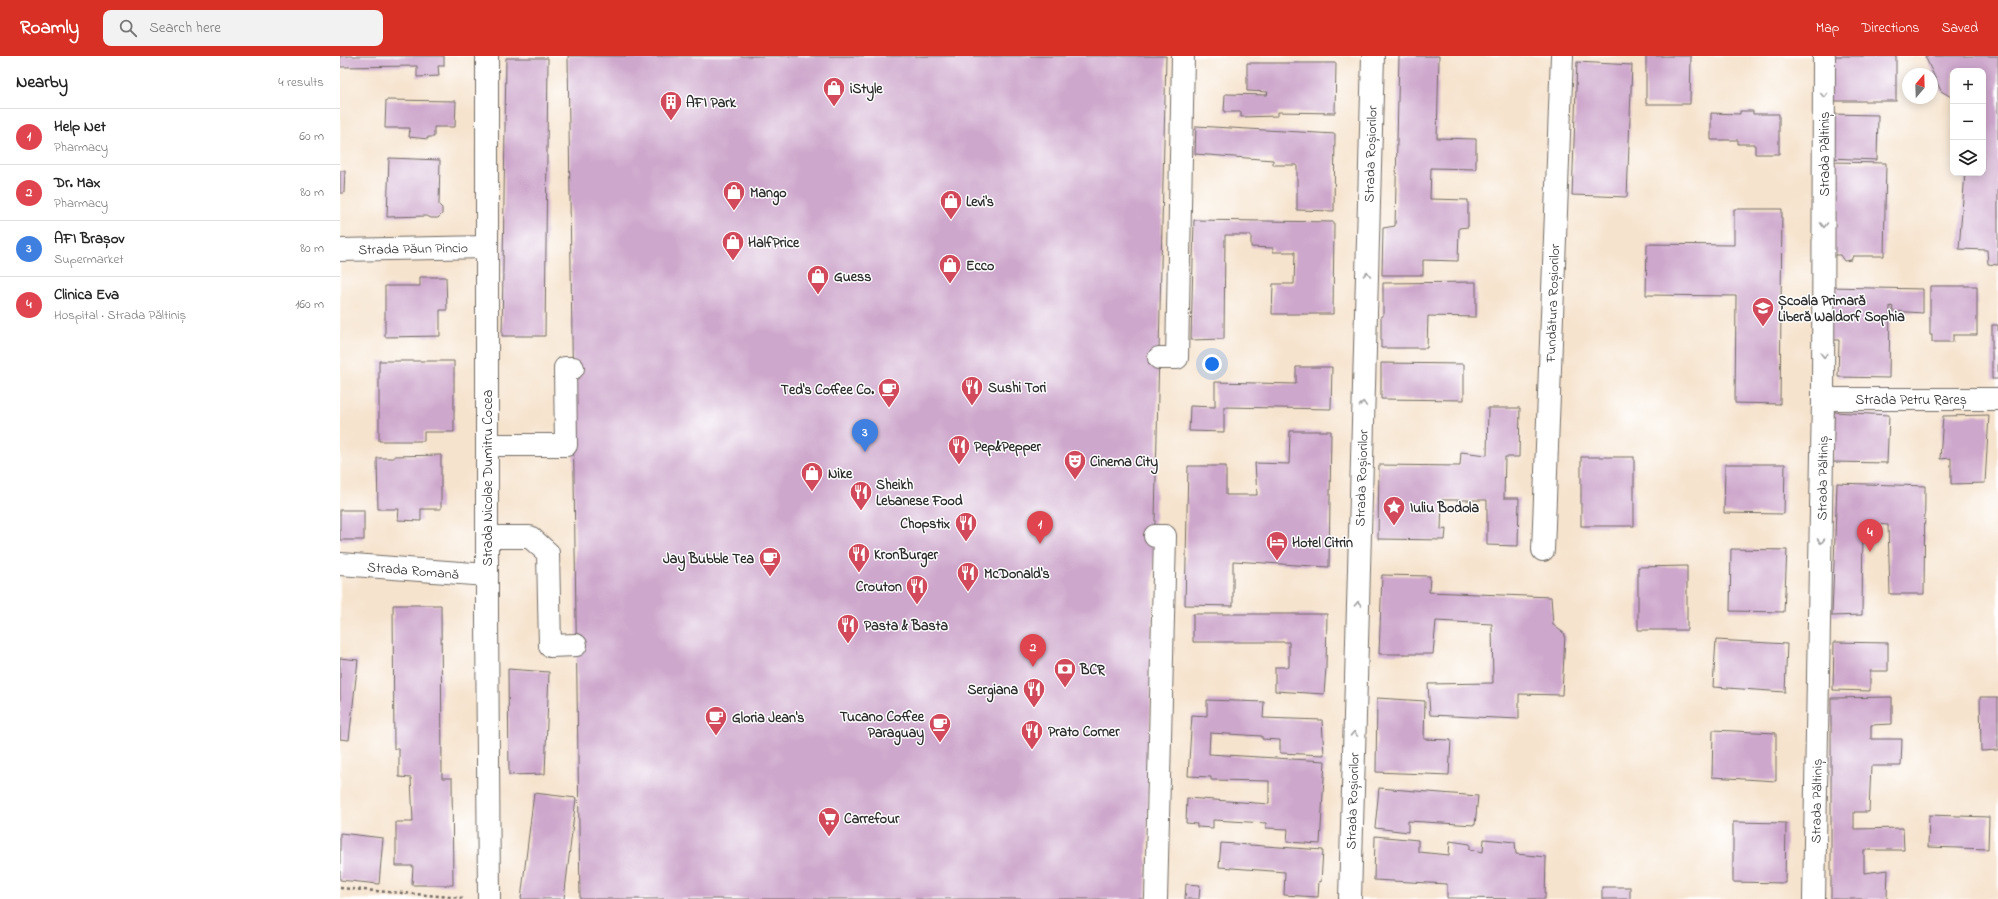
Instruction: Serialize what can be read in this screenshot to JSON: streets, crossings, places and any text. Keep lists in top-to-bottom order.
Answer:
{
  "streets": {
    "street": [
      "Strada Roșiorilor",
      "Strada Păltiniș",
      "Strada Păun Pincio",
      "Fundătura Roșiorilor",
      "Strada Petru Rareș",
      "Strada Nicolae Dumitru Cocea",
      "Strada Romană"
    ]
  },
  "crossings": [
    ["Strada Păltiniș", "Strada Petru Rareș"],
    ["Strada Păun Pincio", "Strada Nicolae Dumitru Cocea"],
    ["Strada Nicolae Dumitru Cocea", "Strada Romană"]
  ],
  "one_way": ["Strada Păltiniș"],
  "places": {
    "shop": [
      "iStyle",
      "Mango",
      "Levi's",
      "HalfPrice",
      "Ecco",
      "Guess",
      "Nike"
    ],
    "building": ["AFI Park"],
    "school or university": ["Școala Primară Liberă Waldorf Sophia"],
    "restaurant": [
      "Sushi Tori",
      "Pep&Pepper",
      "Sheikh Lebanese Food",
      "Chopstix",
      "KronBurger",
      "McDonald's",
      "Crouton",
      "Pasta & Basta",
      "Sergiana",
      "Prato Corner"
    ],
    "cafe": [
      "Ted's Coffee Co.",
      "Jay Bubble Tea",
      "Gloria Jean's",
      "Tucano Coffee Paraguay"
    ],
    "theatre": ["Cinema City"],
    "place": ["Iuliu Bodola"],
    "hotel": ["Hotel Citrin"],
    "bank": ["BCR"],
    "supermarket": ["Carrefour"]
  },
  "north": "top",
  "page": {
    "header": "Roamly",
    "search": "Search here",
    "nav": ["Map", "Directions", "Saved"],
    "heading": ["Nearby", "4 results"],
    "map_buttons": ["+", "−"],
    "list": [
      {
        "mark": "1",
        "name": "Help Net",
        "note": "Pharmacy",
        "value": "60 m"
      },
      {
        "mark": "2",
        "name": "Dr. Max",
        "note": "Pharmacy",
        "value": "80 m"
      },
      {
        "mark": "3",
        "name": "AFI Brașov",
        "note": "Supermarket",
        "value": "80 m"
      },
      {
        "mark": "4",
        "name": "Clinica Eva",
        "note": "Hospital · Strada Păltiniș",
        "value": "160 m"
      }
    ],
    "pins": [
      "3",
      "1",
      "4",
      "2"
    ]
  }
}
